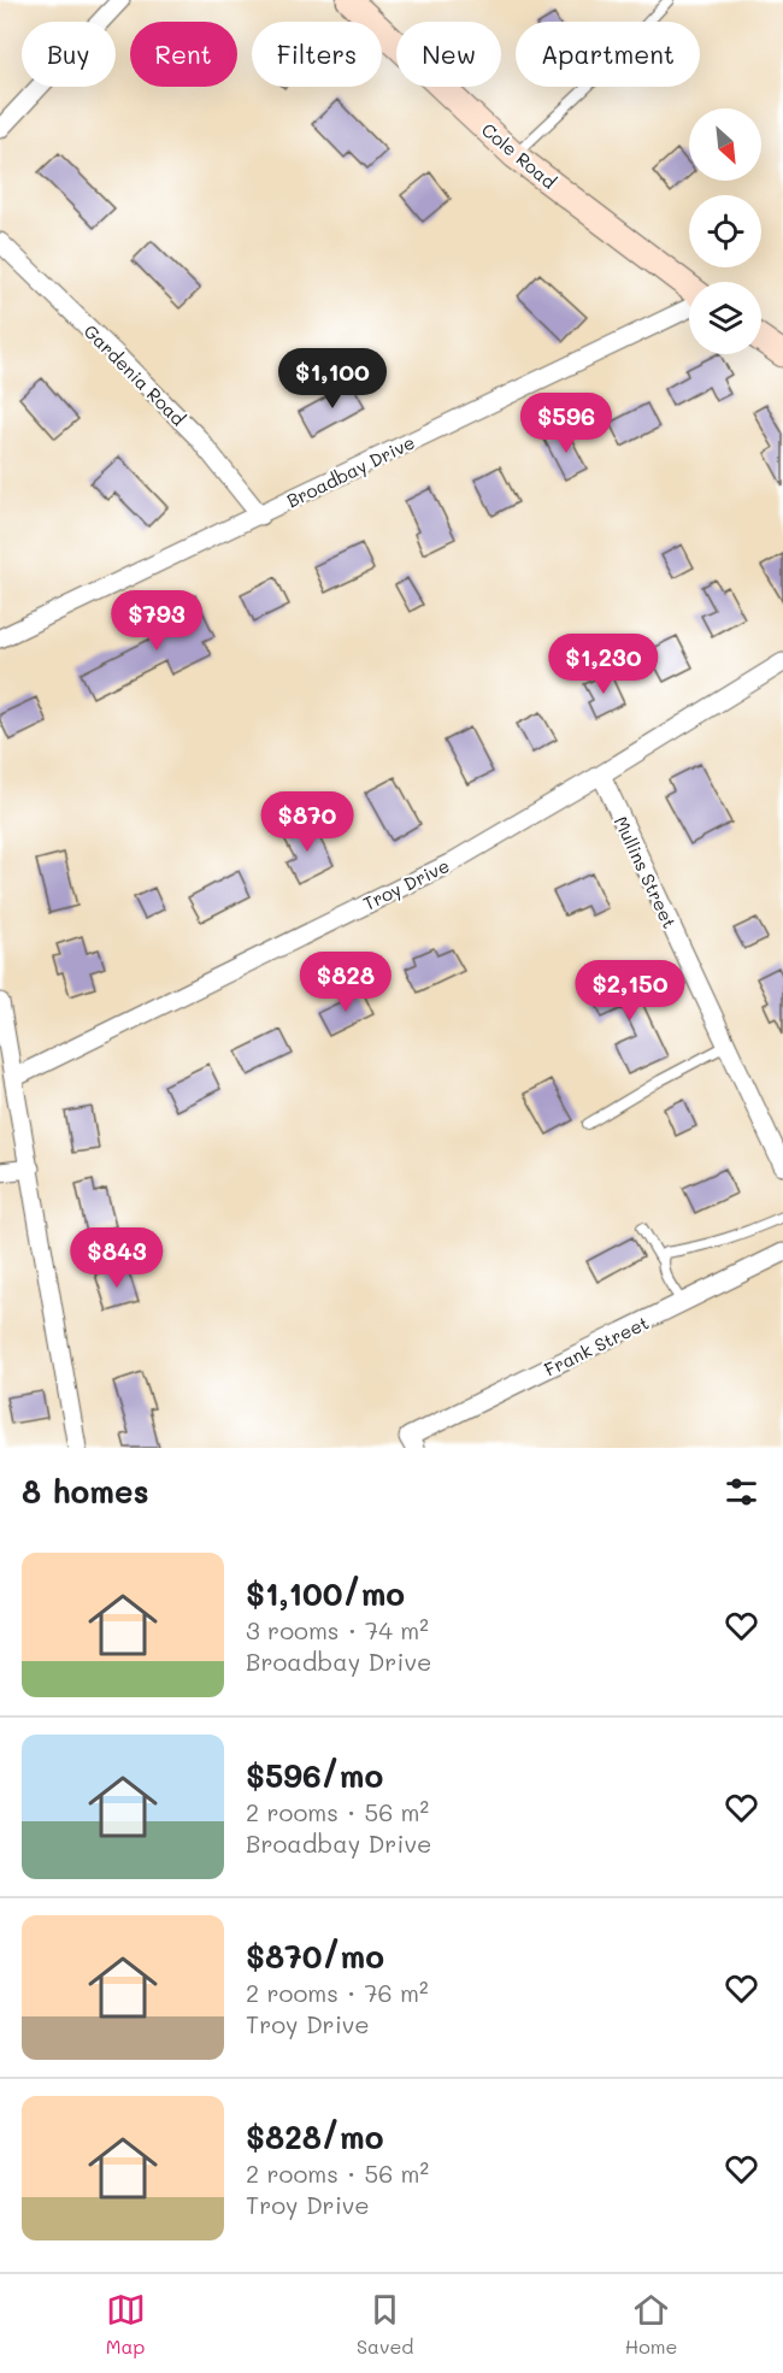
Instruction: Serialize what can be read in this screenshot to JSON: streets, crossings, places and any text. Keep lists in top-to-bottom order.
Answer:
{
  "streets": {
    "street": [
      "Cole Road",
      "Gardenia Road",
      "Broadbay Drive",
      "Mullins Street",
      "Troy Drive",
      "Frank Street"
    ]
  },
  "crossings": [
    ["Gardenia Road", "Broadbay Drive"],
    ["Mullins Street", "Troy Drive"]
  ],
  "north": "bottom right",
  "page": {
    "chip": [
      "Buy",
      "Rent",
      "Filters",
      "New",
      "Apartment"
    ],
    "price": [
      "$1,100",
      "$596",
      "$793",
      "$1,230",
      "$870",
      "$828",
      "$2,150",
      "$843"
    ],
    "heading": "8 homes",
    "list": [
      {
        "name": "$1,100/mo",
        "note": "3 rooms · 74 m² · Broadbay Drive"
      },
      {
        "name": "$596/mo",
        "note": "2 rooms · 56 m² · Broadbay Drive"
      },
      {
        "name": "$870/mo",
        "note": "2 rooms · 76 m² · Troy Drive"
      },
      {
        "name": "$828/mo",
        "note": "2 rooms · 56 m² · Troy Drive"
      }
    ],
    "tabs": ["Map", "Saved", "Home"]
  }
}
